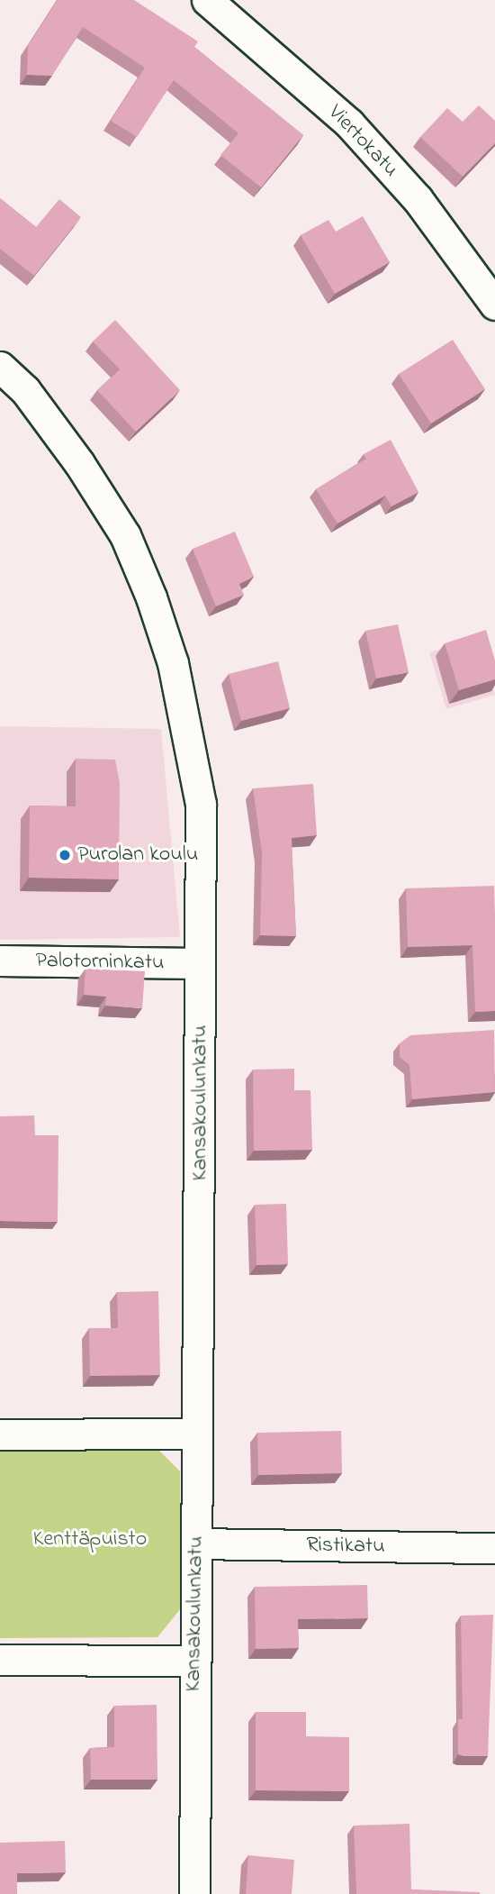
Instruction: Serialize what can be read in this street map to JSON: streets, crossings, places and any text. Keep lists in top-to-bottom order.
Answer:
{
  "streets": {
    "street": [
      "Viertokatu",
      "Palotorninkatu",
      "Kansakoulunkatu",
      "Ristikatu"
    ]
  },
  "crossings": [
    ["Palotorninkatu", "Kansakoulunkatu"],
    ["Kansakoulunkatu", "Ristikatu"]
  ],
  "parks": ["Kenttäpuisto"],
  "places": ["Purolan koulu"]
}
